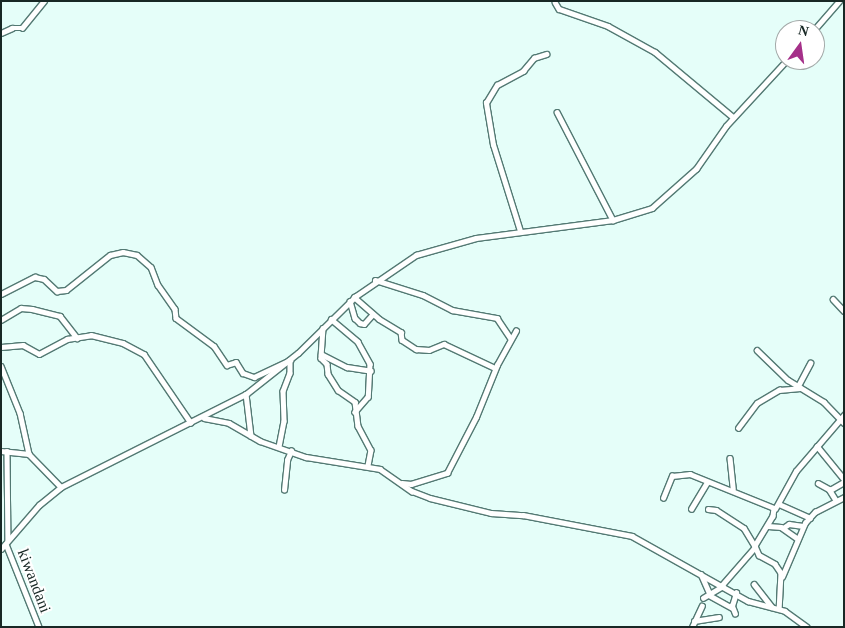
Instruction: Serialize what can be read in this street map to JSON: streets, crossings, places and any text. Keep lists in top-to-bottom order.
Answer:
{
  "streets": {
    "street": ["kiwandani"]
  },
  "north": "top"
}
